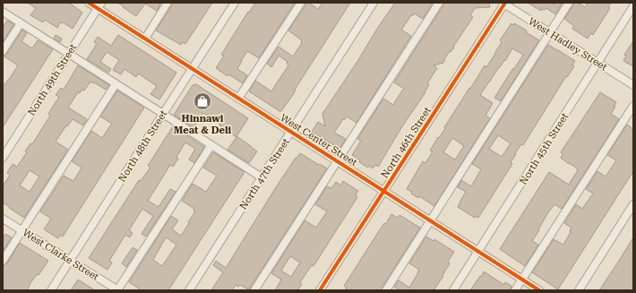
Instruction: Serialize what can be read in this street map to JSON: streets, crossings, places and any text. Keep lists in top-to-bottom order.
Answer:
{
  "streets": {
    "street": [
      "West Hadley Street",
      "North 49th Street",
      "West Center Street",
      "North 46th Street",
      "North 48th Street",
      "North 45th Street",
      "North 47th Street",
      "West Clarke Street"
    ]
  },
  "crossings": [
    ["West Hadley Street", "North 46th Street"],
    ["West Hadley Street", "North 45th Street"],
    ["North 49th Street", "West Center Street"],
    ["West Center Street", "North 46th Street"],
    ["West Center Street", "North 48th Street"],
    ["West Center Street", "North 45th Street"],
    ["West Center Street", "North 47th Street"],
    ["North 48th Street", "West Clarke Street"]
  ],
  "places": {
    "shop": ["Hinnawi Meat & Deli"]
  }
}
